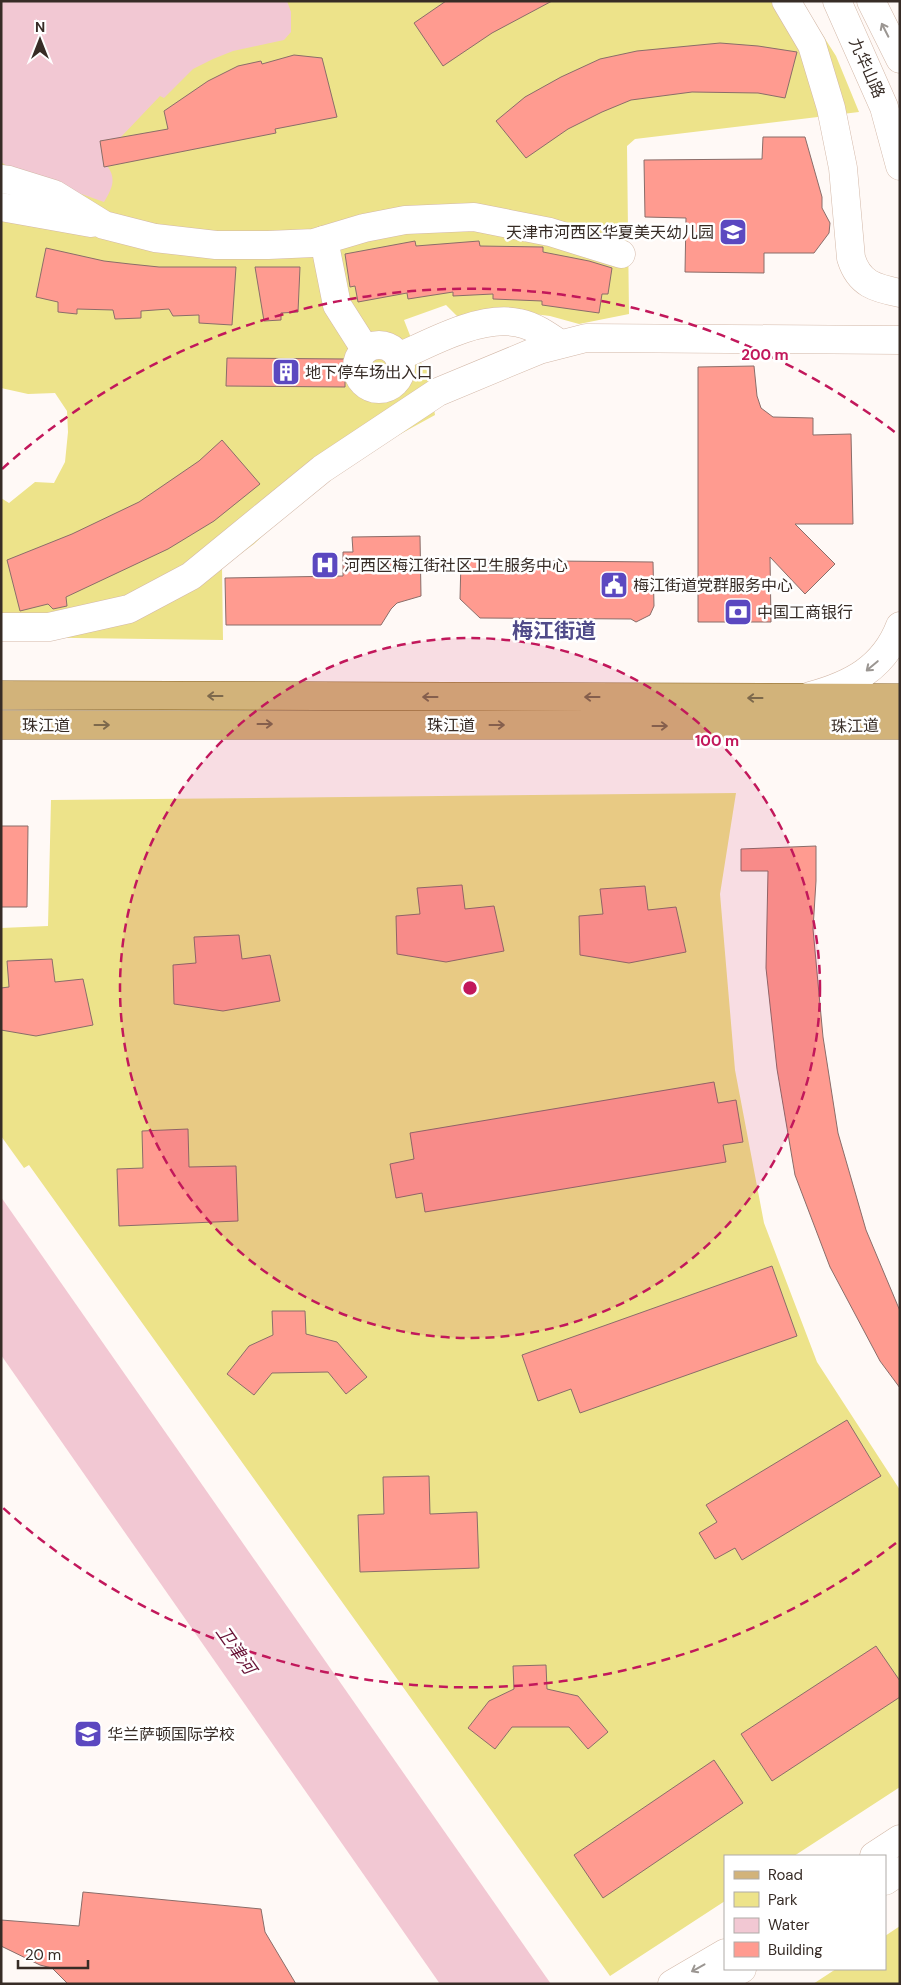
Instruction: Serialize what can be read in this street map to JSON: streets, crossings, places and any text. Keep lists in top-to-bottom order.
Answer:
{
  "streets": {
    "main road": ["珠江道"],
    "street": ["九华山路"]
  },
  "districts": ["梅江街道"],
  "water": ["卫津河"],
  "places": {
    "school or university": ["天津市河西区华夏美天幼儿园", "华兰萨顿国际学校"],
    "building": ["地下停车场出入口"],
    "hospital": ["河西区梅江街社区卫生服务中心"],
    "public building": ["梅江街道党群服务中心"],
    "bank": ["中国工商银行"]
  },
  "legend": [
    "Road",
    "Park",
    "Water",
    "Building"
  ],
  "scale_bar": "20 m",
  "north": "top",
  "rings": ["200 m", "100 m"]
}
